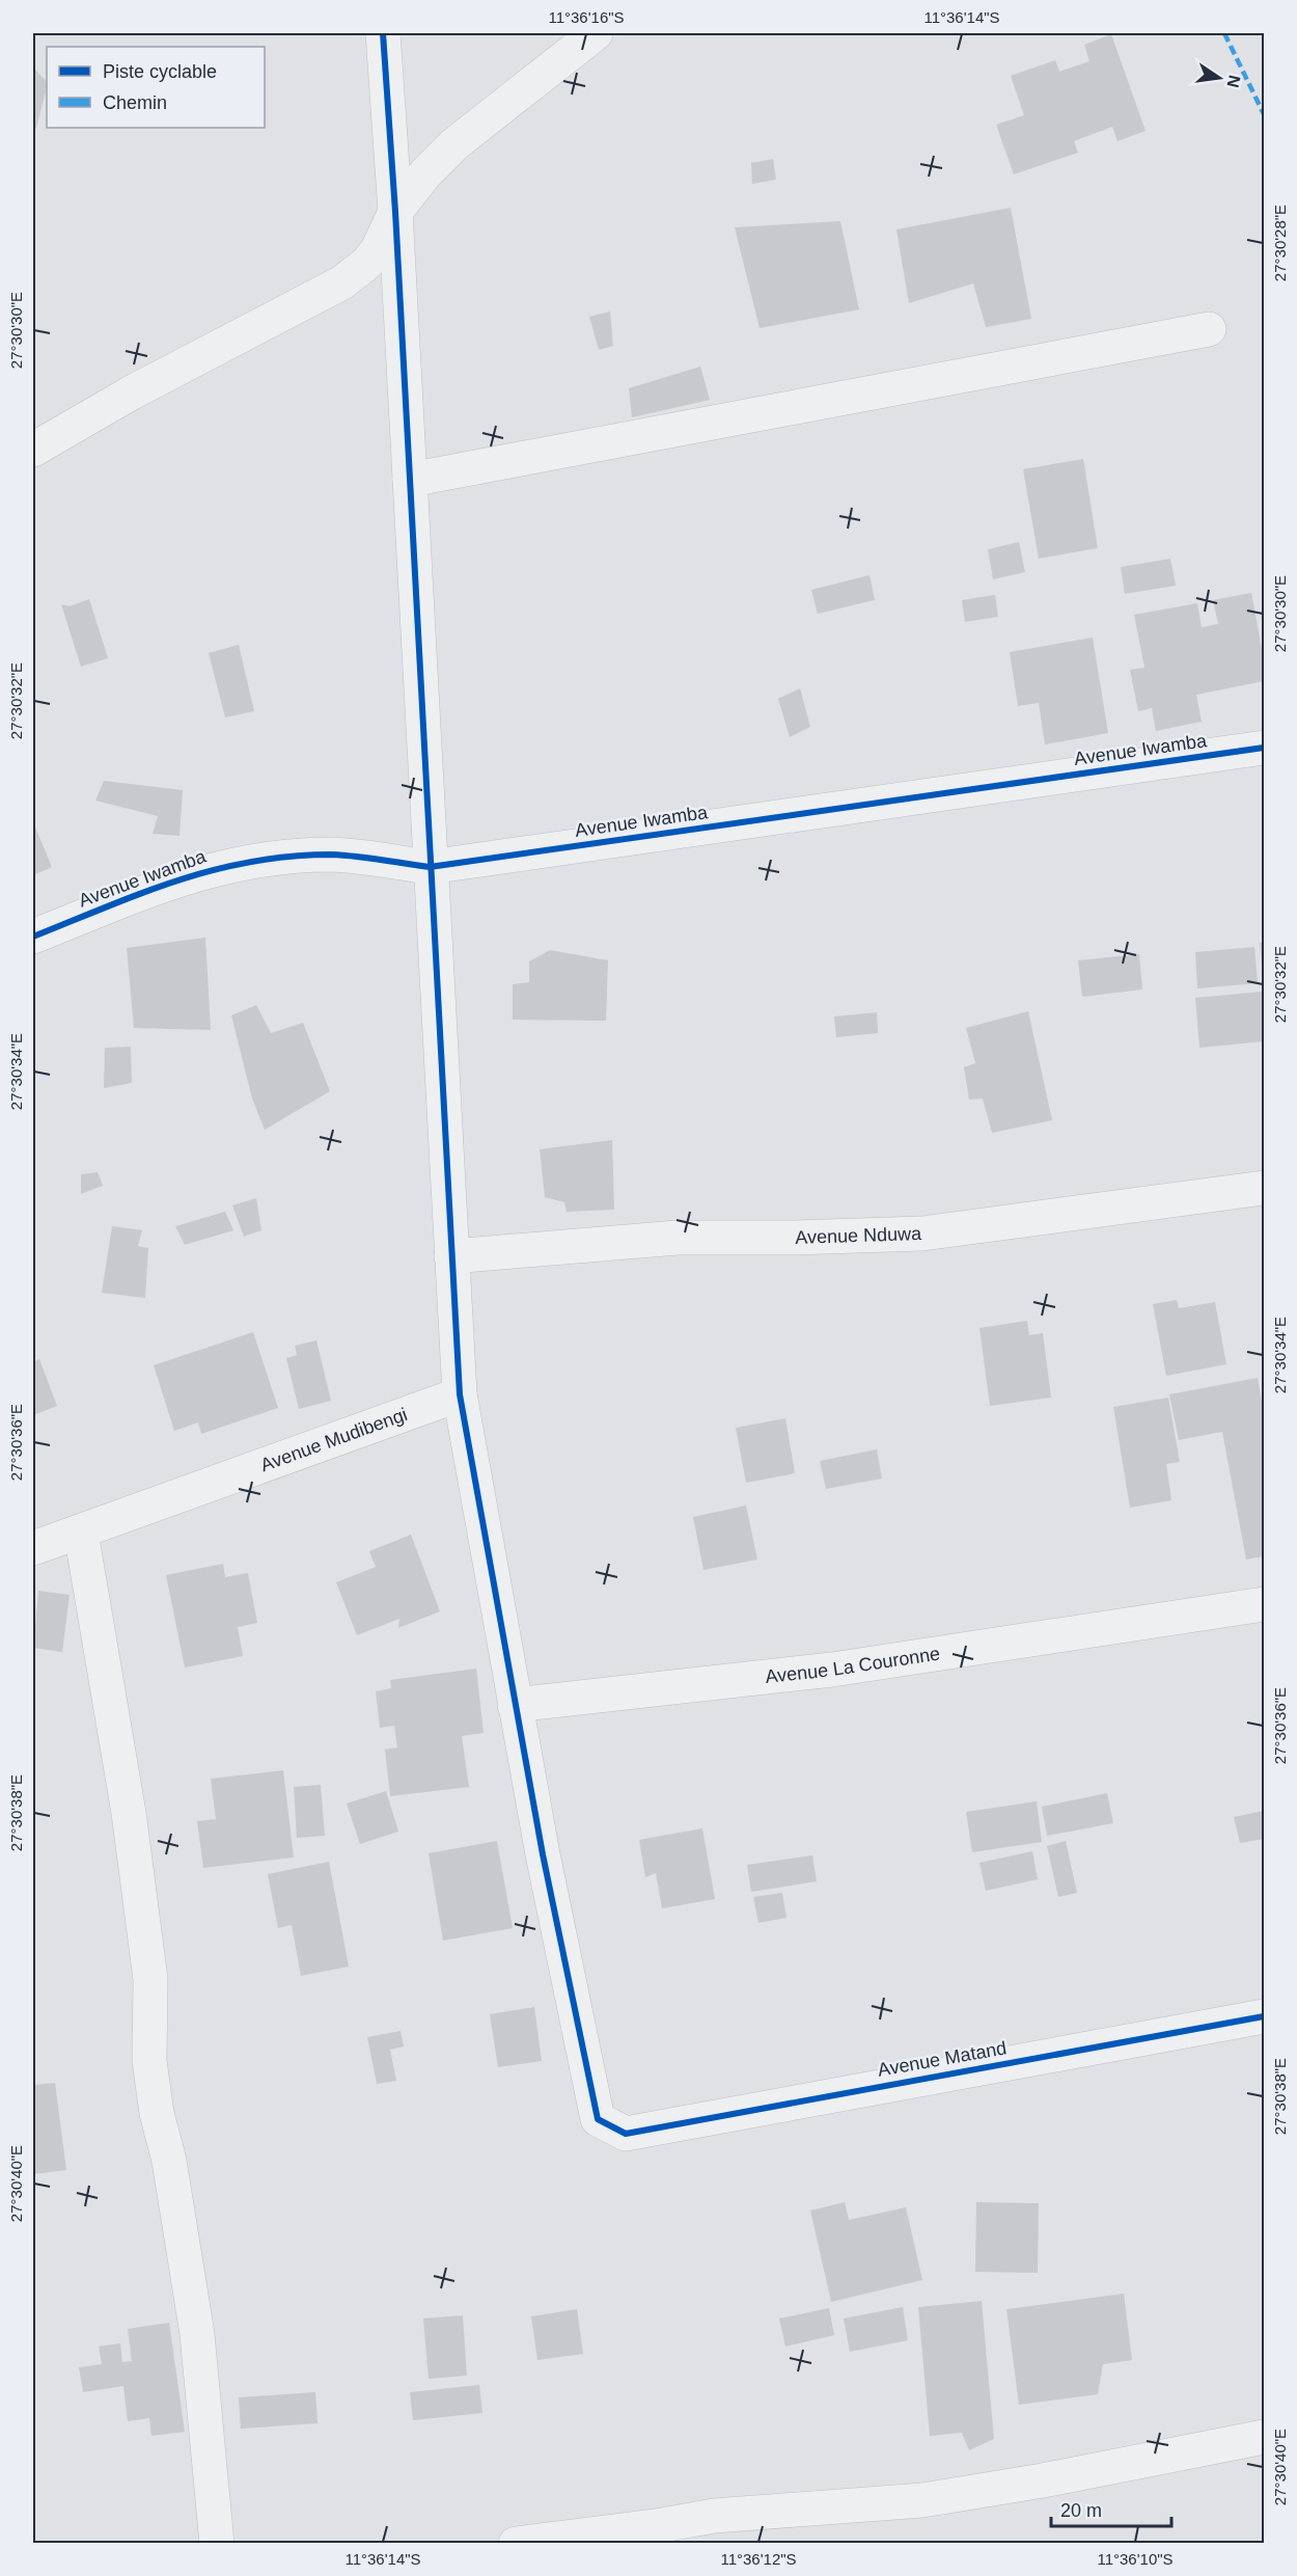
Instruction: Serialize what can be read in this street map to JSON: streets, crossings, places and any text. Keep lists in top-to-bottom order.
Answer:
{
  "streets": {
    "street": [
      "Avenue Iwamba",
      "Avenue Nduwa",
      "Avenue Mudibengi",
      "Avenue La Couronne",
      "Avenue Matand"
    ]
  },
  "crossings": [
    ["Avenue La Couronne", "Avenue Matand"]
  ],
  "legend": ["Piste cyclable", "Chemin"],
  "scale_bar": "20 m",
  "north": "right",
  "coordinates": [
    "11°36'16\"S",
    "11°36'14\"S",
    "27°30'28\"E",
    "27°30'30\"E",
    "27°30'32\"E",
    "27°30'34\"E",
    "27°30'36\"E",
    "27°30'38\"E",
    "27°30'40\"E",
    "11°36'12\"S",
    "11°36'10\"S"
  ]
}
